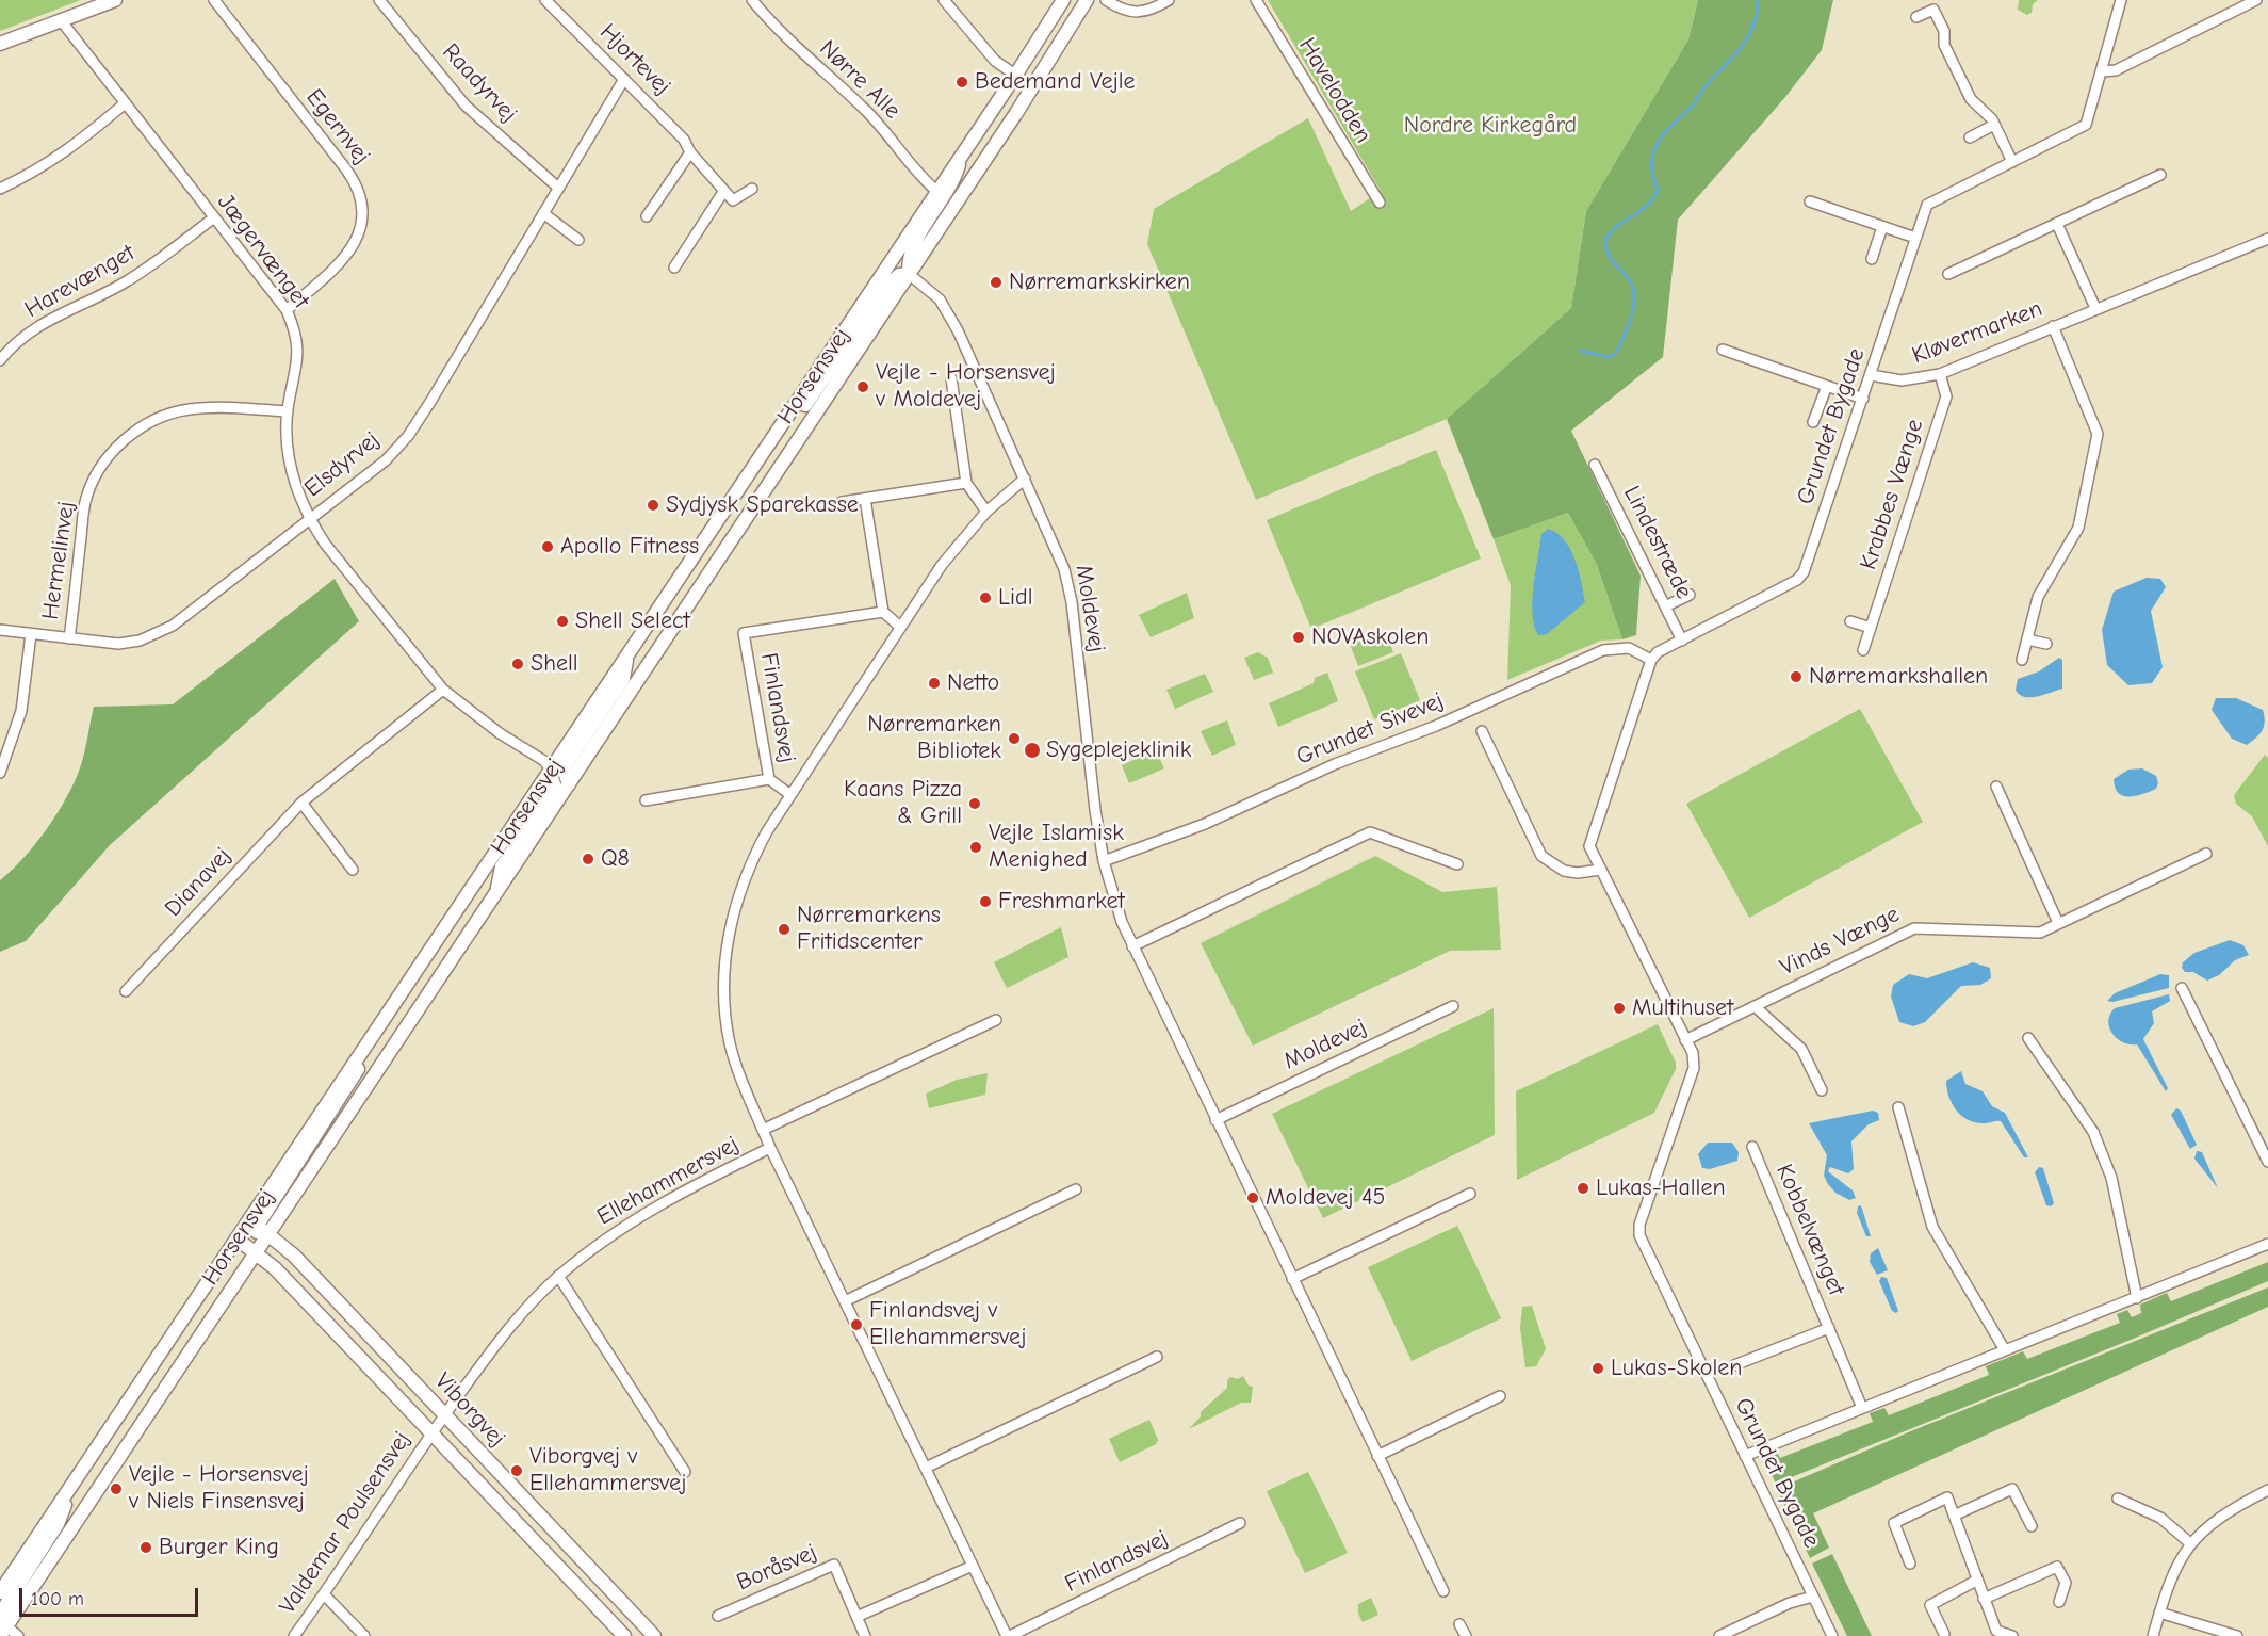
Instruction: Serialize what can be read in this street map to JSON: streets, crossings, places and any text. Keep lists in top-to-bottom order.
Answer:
{
  "streets": {
    "main road": ["Horsensvej", "Viborgvej"],
    "street": [
      "Hjortevej",
      "Nørre Alle",
      "Raadyrvej",
      "Havelodden",
      "Egernvej",
      "Jægervænget",
      "Harevænget",
      "Kløvermarken",
      "Grundet Bygade",
      "Elsdyrvej",
      "Krabbes Vænge",
      "Lindestræde",
      "Hermelinvej",
      "Moldevej",
      "Finlandsvej",
      "Grundet Sivevej",
      "Dianavej",
      "Vinds Vænge",
      "Ellehammersvej",
      "Kobbelvænget",
      "Valdemar Poulsensvej",
      "Boråsvej"
    ]
  },
  "crossings": [
    ["Hjortevej", "Elsdyrvej"],
    ["Nørre Alle", "Horsensvej"],
    ["Raadyrvej", "Elsdyrvej"],
    ["Egernvej", "Jægervænget"],
    ["Jægervænget", "Harevænget"],
    ["Jægervænget", "Horsensvej"],
    ["Jægervænget", "Elsdyrvej"],
    ["Jægervænget", "Hermelinvej"],
    ["Jægervænget", "Dianavej"],
    ["Kløvermarken", "Grundet Bygade"],
    ["Kløvermarken", "Krabbes Vænge"],
    ["Horsensvej", "Moldevej"],
    ["Horsensvej", "Viborgvej"],
    ["Grundet Bygade", "Lindestræde"],
    ["Grundet Bygade", "Grundet Sivevej"],
    ["Grundet Bygade", "Vinds Vænge"],
    ["Elsdyrvej", "Hermelinvej"],
    ["Moldevej", "Finlandsvej"],
    ["Moldevej", "Grundet Sivevej"],
    ["Finlandsvej", "Ellehammersvej"],
    ["Ellehammersvej", "Viborgvej"],
    ["Ellehammersvej", "Valdemar Poulsensvej"],
    ["Viborgvej", "Valdemar Poulsensvej"]
  ],
  "parks": ["Nordre Kirkegård"],
  "places": [
    "Bedemand Vejle",
    "Nørremarkskirken",
    "Vejle - Horsensvej v Moldevej",
    "Sydjysk Sparekasse",
    "Apollo Fitness",
    "Lidl",
    "Shell Select",
    "NOVAskolen",
    "Shell",
    "Nørremarkshallen",
    "Netto",
    "Nørremarken Bibliotek",
    "Sygeplejeklinik",
    "Kaans Pizza & Grill",
    "Vejle Islamisk Menighed",
    "Q8",
    "Freshmarket",
    "Nørremarkens Fritidscenter",
    "Multihuset",
    "Lukas-Hallen",
    "Moldevej 45",
    "Finlandsvej v Ellehammersvej",
    "Lukas-Skolen",
    "Viborgvej v Ellehammersvej",
    "Vejle - Horsensvej v Niels Finsensvej",
    "Burger King"
  ],
  "scale_bar": "100 m"
}
